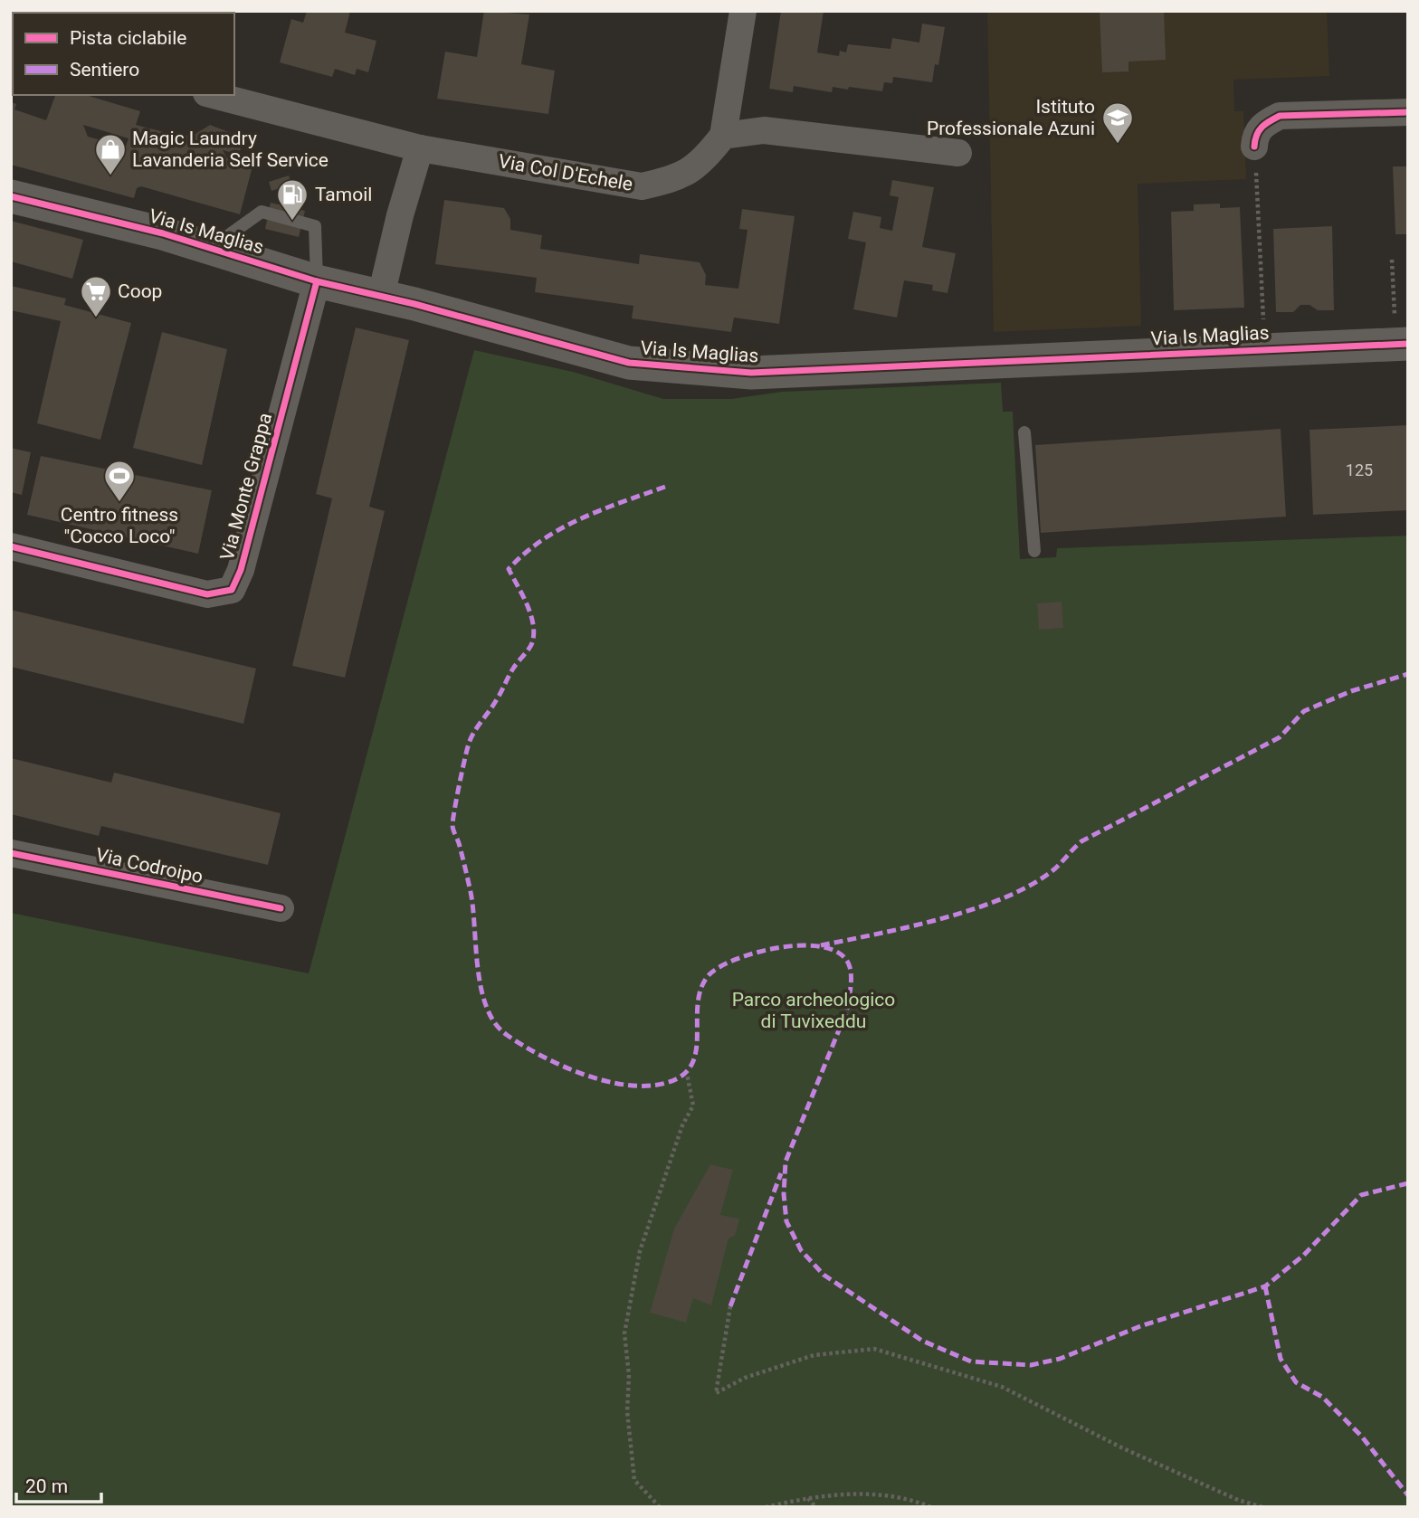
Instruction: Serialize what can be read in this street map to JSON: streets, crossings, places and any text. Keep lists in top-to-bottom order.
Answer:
{
  "streets": {
    "street": [
      "Via Col D'Echele",
      "Via Is Maglias",
      "Via Monte Grappa",
      "Via Codroipo"
    ]
  },
  "crossings": [
    ["Via Is Maglias", "Via Monte Grappa"]
  ],
  "parks": ["Parco archeologico di Tuvixeddu"],
  "places": {
    "school or university": ["Istituto Professionale Azuni"],
    "shop": ["Magic Laundry Lavanderia Self Service"],
    "fuel station": ["Tamoil"],
    "supermarket": ["Coop"],
    "sports": ["Centro fitness \"Cocco Loco\""]
  },
  "house_numbers": ["125"],
  "legend": ["Pista ciclabile", "Sentiero"],
  "scale_bar": "20 m"
}
